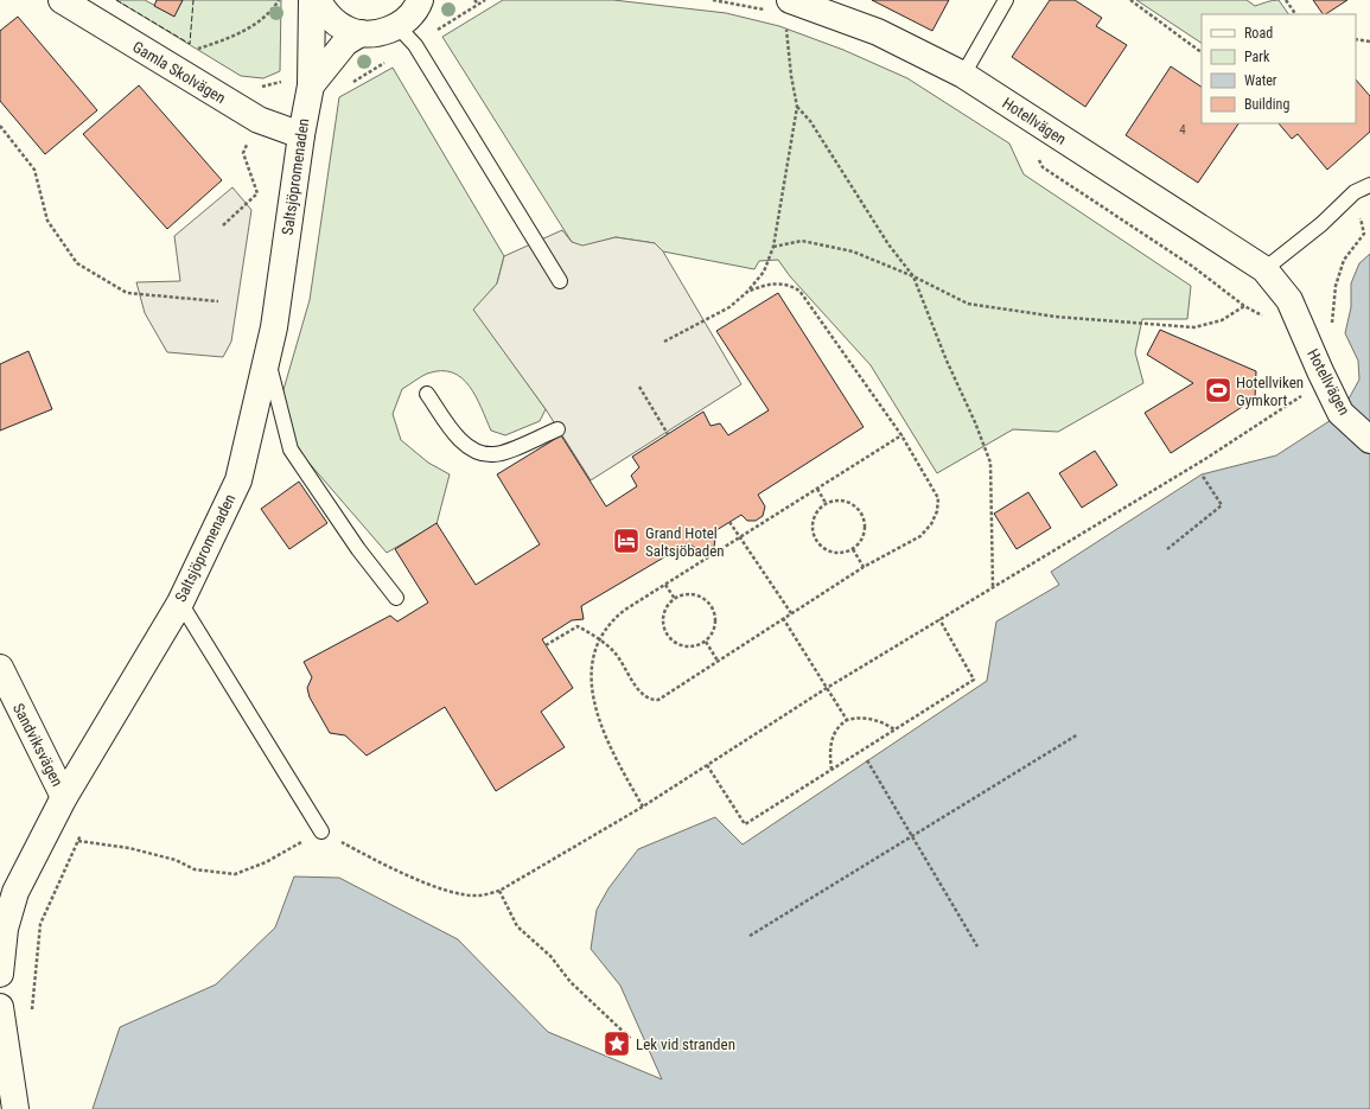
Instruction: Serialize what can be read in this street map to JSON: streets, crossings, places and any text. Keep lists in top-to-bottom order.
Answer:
{
  "streets": {
    "street": [
      "Gamla Skolvägen",
      "Hotellvägen",
      "Saltsjöpromenaden",
      "Sandviksvägen"
    ]
  },
  "crossings": [
    ["Gamla Skolvägen", "Saltsjöpromenaden"],
    ["Saltsjöpromenaden", "Sandviksvägen"]
  ],
  "places": {
    "sports": ["Hotellviken Gymkort"],
    "hotel": ["Grand Hotel Saltsjöbaden"],
    "place": ["Lek vid stranden"]
  },
  "house_numbers": ["4"],
  "legend": [
    "Road",
    "Park",
    "Water",
    "Building"
  ]
}
